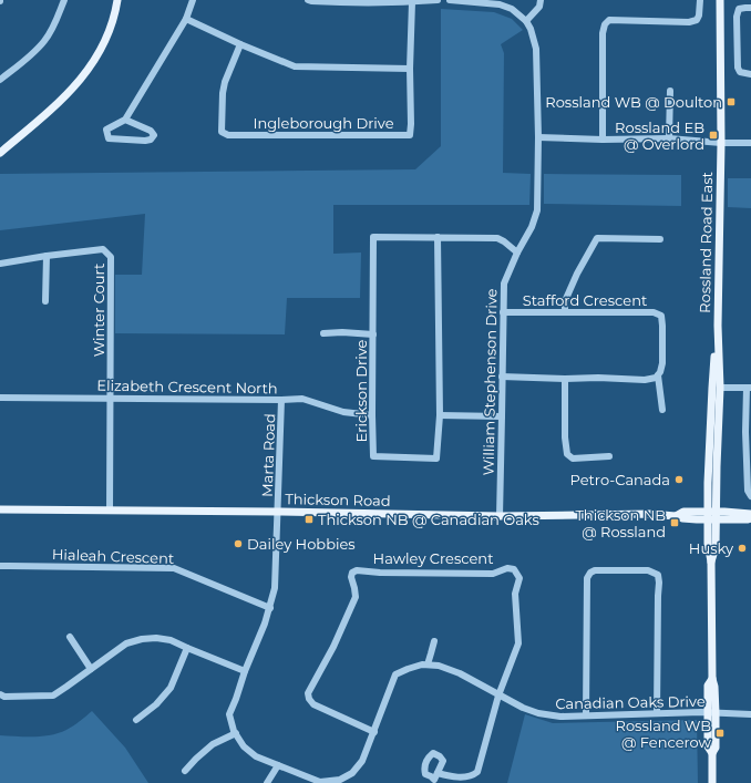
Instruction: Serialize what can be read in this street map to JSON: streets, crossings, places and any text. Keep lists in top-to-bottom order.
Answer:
{
  "streets": {
    "main road": ["Rossland Road East", "Thickson Road"],
    "street": [
      "Ingleborough Drive",
      "Stafford Crescent",
      "Winter Court",
      "William Stephenson Drive",
      "Elizabeth Crescent North",
      "Erickson Drive",
      "Marta Road",
      "Hialeah Crescent",
      "Hawley Crescent",
      "Canadian Oaks Drive"
    ]
  },
  "crossings": [
    ["Rossland Road East", "Thickson Road"],
    ["Rossland Road East", "Canadian Oaks Drive"],
    ["Stafford Crescent", "William Stephenson Drive"],
    ["Winter Court", "Elizabeth Crescent North"],
    ["Winter Court", "Thickson Road"],
    ["William Stephenson Drive", "Erickson Drive"],
    ["William Stephenson Drive", "Thickson Road"],
    ["Elizabeth Crescent North", "Erickson Drive"],
    ["Elizabeth Crescent North", "Marta Road"],
    ["Marta Road", "Thickson Road"],
    ["Marta Road", "Canadian Oaks Drive"],
    ["Thickson Road", "Canadian Oaks Drive"],
    ["Hialeah Crescent", "Canadian Oaks Drive"],
    ["Hawley Crescent", "Canadian Oaks Drive"]
  ],
  "places": {
    "transit": [
      "Rossland WB @ Doulton",
      "Rossland EB @ Overlord",
      "Thickson NB @ Canadian Oaks",
      "Thickson NB @ Rossland",
      "Rossland WB @ Fencerow"
    ],
    "other": ["Petro-Canada", "Dailey Hobbies", "Husky"]
  }
}
